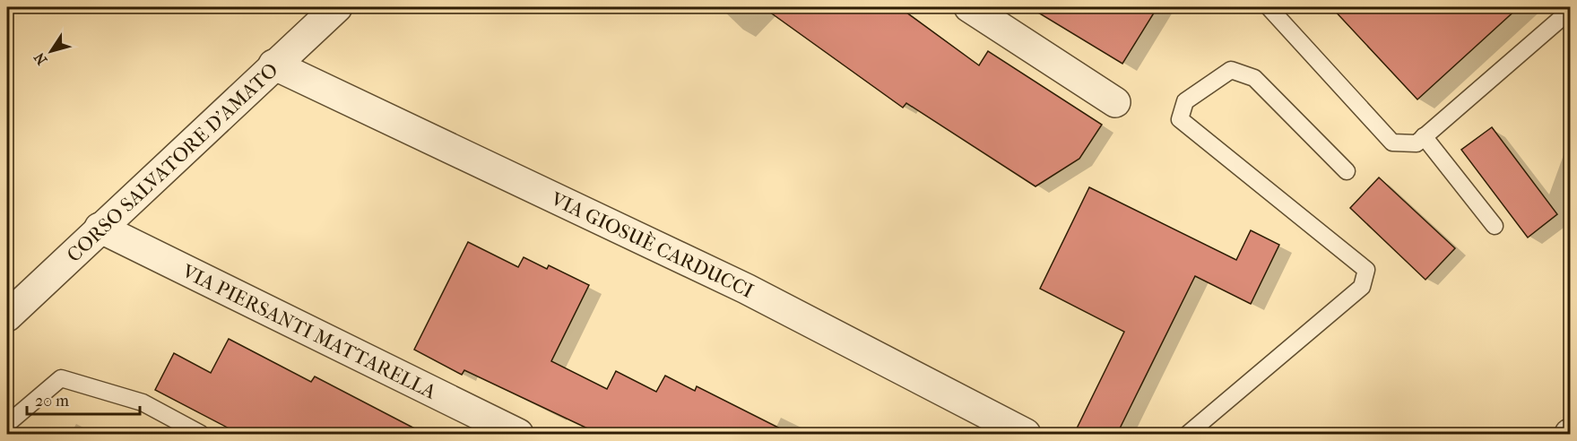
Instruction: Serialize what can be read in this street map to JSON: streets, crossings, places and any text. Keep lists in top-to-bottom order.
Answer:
{
  "streets": {
    "street": ["CORSO SALVATORE D'AMATO", "VIA GIOSUÈ CARDUCCI", "VIA PIERSANTI MATTARELLA"]
  },
  "crossings": [
    ["CORSO SALVATORE D'AMATO", "VIA GIOSUÈ CARDUCCI"],
    ["CORSO SALVATORE D'AMATO", "VIA PIERSANTI MATTARELLA"]
  ],
  "scale_bar": "20 m",
  "north": "bottom left"
}
